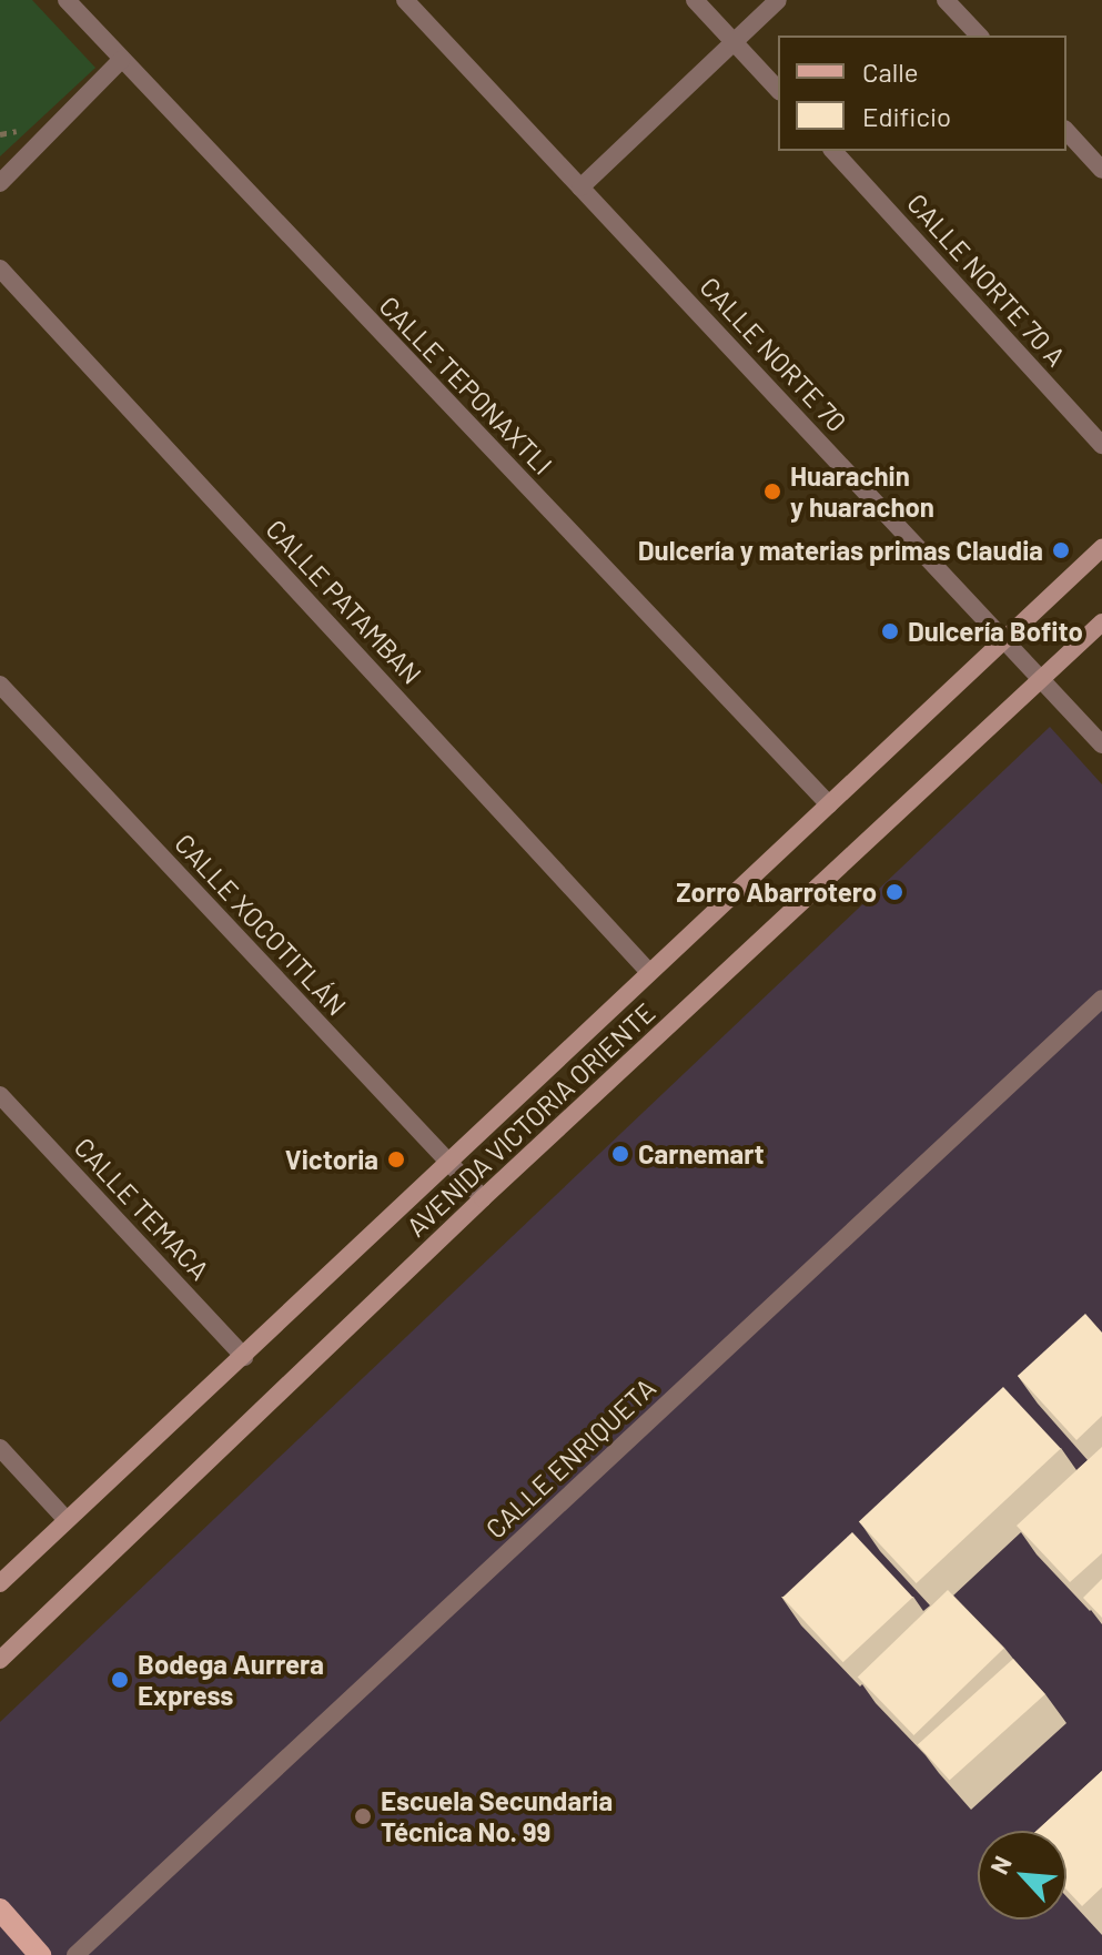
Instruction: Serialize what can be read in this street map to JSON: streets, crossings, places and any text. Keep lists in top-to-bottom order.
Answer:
{
  "streets": {
    "street": [
      "CALLE NORTE 70 A",
      "CALLE NORTE 70",
      "CALLE TEPONAXTLI",
      "CALLE PATAMBAN",
      "CALLE XOCOTITLÁN",
      "AVENIDA VICTORIA ORIENTE",
      "CALLE TEMACA",
      "CALLE ENRIQUETA"
    ]
  },
  "crossings": [
    ["CALLE NORTE 70", "AVENIDA VICTORIA ORIENTE"],
    ["CALLE TEPONAXTLI", "AVENIDA VICTORIA ORIENTE"],
    ["CALLE PATAMBAN", "AVENIDA VICTORIA ORIENTE"],
    ["CALLE XOCOTITLÁN", "AVENIDA VICTORIA ORIENTE"],
    ["AVENIDA VICTORIA ORIENTE", "CALLE TEMACA"]
  ],
  "places": [
    "Huarachin y huarachon",
    "Dulcería y materias primas Claudia",
    "Dulcería Bofito",
    "Zorro Abarrotero",
    "Carnemart",
    "Victoria",
    "Bodega Aurrera Express",
    "Escuela Secundaria Técnica No. 99"
  ],
  "legend": ["Calle", "Edificio"],
  "north": "top left"
}
